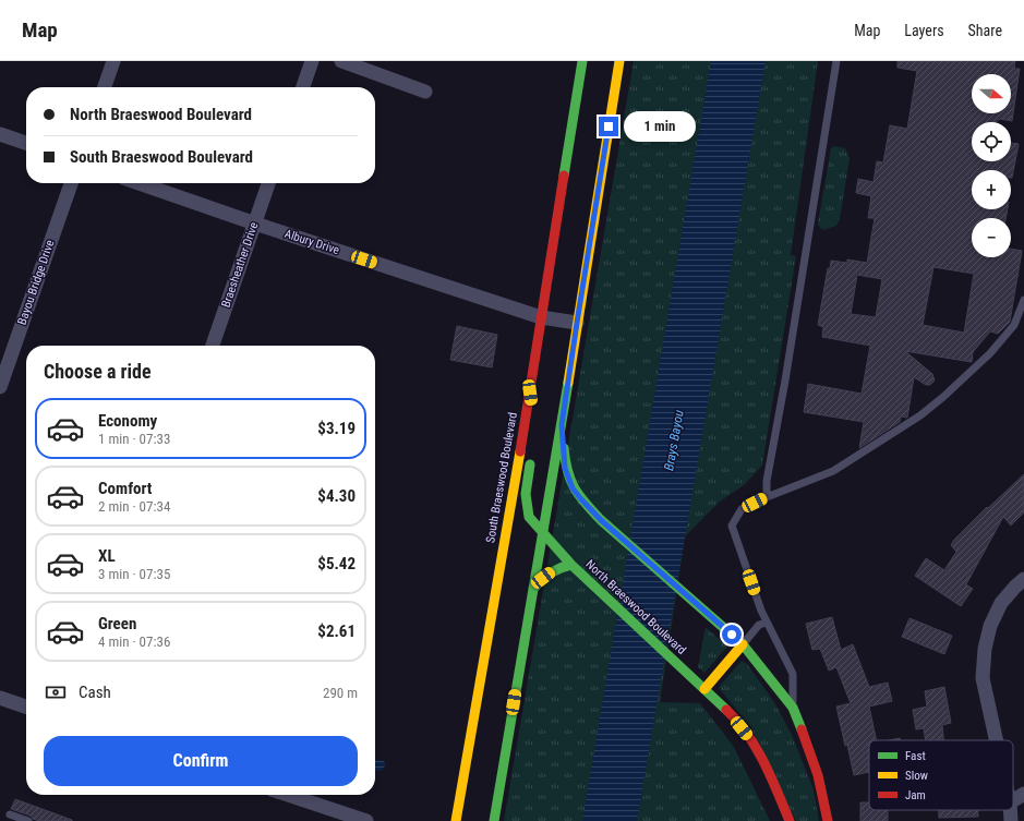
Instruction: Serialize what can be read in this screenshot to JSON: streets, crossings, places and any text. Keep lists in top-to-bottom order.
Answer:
{
  "streets": {
    "main road": ["South Braeswood Boulevard", "North Braeswood Boulevard"],
    "street": ["Albury Drive", "Braesheather Drive", "Bayou Bridge Drive"]
  },
  "crossings": [
    ["Albury Drive", "Braesheather Drive"],
    ["Albury Drive", "South Braeswood Boulevard"]
  ],
  "water": ["Brays Bayou"],
  "legend": ["Fast", "Slow", "Jam"],
  "north": "right",
  "page": {
    "header": "Map",
    "nav": ["Map", "Layers", "Share"],
    "map_buttons": ["+", "−"],
    "banner": ["North Braeswood Boulevard", "South Braeswood Boulevard"],
    "bubble": "1 min",
    "heading": "Choose a ride",
    "list": [
      {
        "name": "Economy",
        "note": "1 min · 07:33",
        "value": "$3.19"
      },
      {
        "name": "Comfort",
        "note": "2 min · 07:34",
        "value": "$4.30"
      },
      {
        "name": "XL",
        "note": "3 min · 07:35",
        "value": "$5.42"
      },
      {
        "name": "Green",
        "note": "4 min · 07:36",
        "value": "$2.61"
      }
    ],
    "pay": ["Cash", "290 m"],
    "buttons": "Confirm"
  }
}
